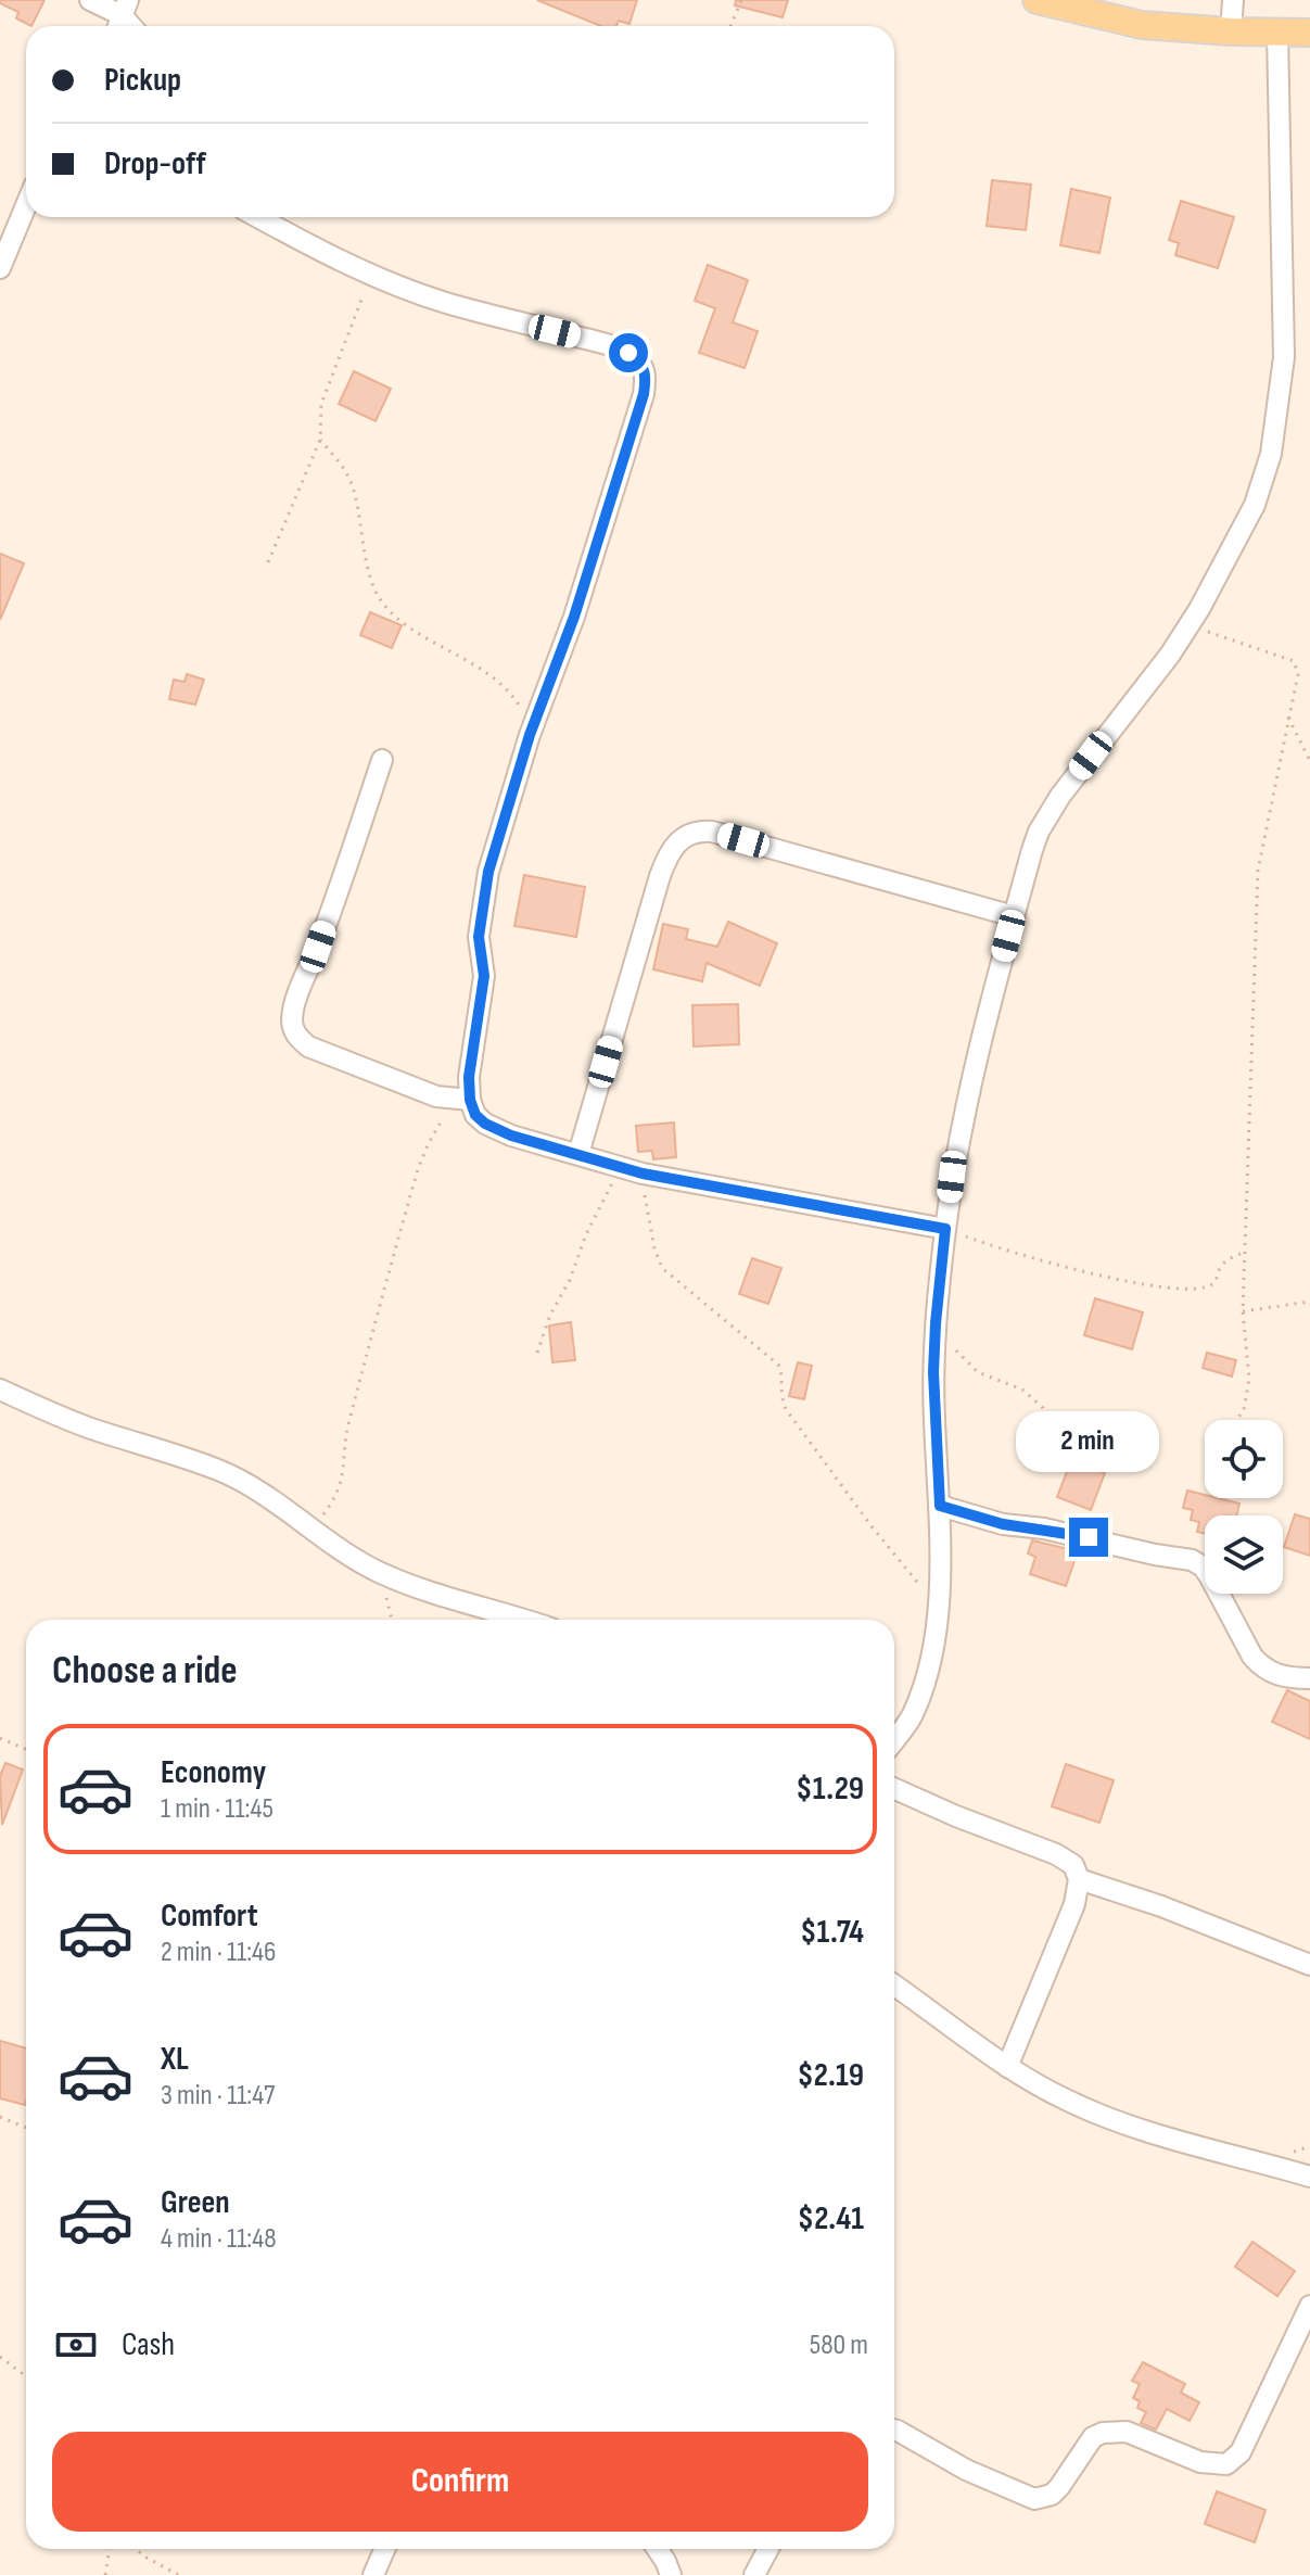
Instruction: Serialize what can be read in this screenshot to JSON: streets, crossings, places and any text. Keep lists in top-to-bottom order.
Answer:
{
  "page": {
    "banner": ["Pickup", "Drop-off"],
    "bubble": "2 min",
    "heading": "Choose a ride",
    "list": [
      {
        "name": "Economy",
        "note": "1 min · 11:45",
        "value": "$1.29"
      },
      {
        "name": "Comfort",
        "note": "2 min · 11:46",
        "value": "$1.74"
      },
      {
        "name": "XL",
        "note": "3 min · 11:47",
        "value": "$2.19"
      },
      {
        "name": "Green",
        "note": "4 min · 11:48",
        "value": "$2.41"
      }
    ],
    "pay": ["Cash", "580 m"],
    "buttons": "Confirm"
  }
}
